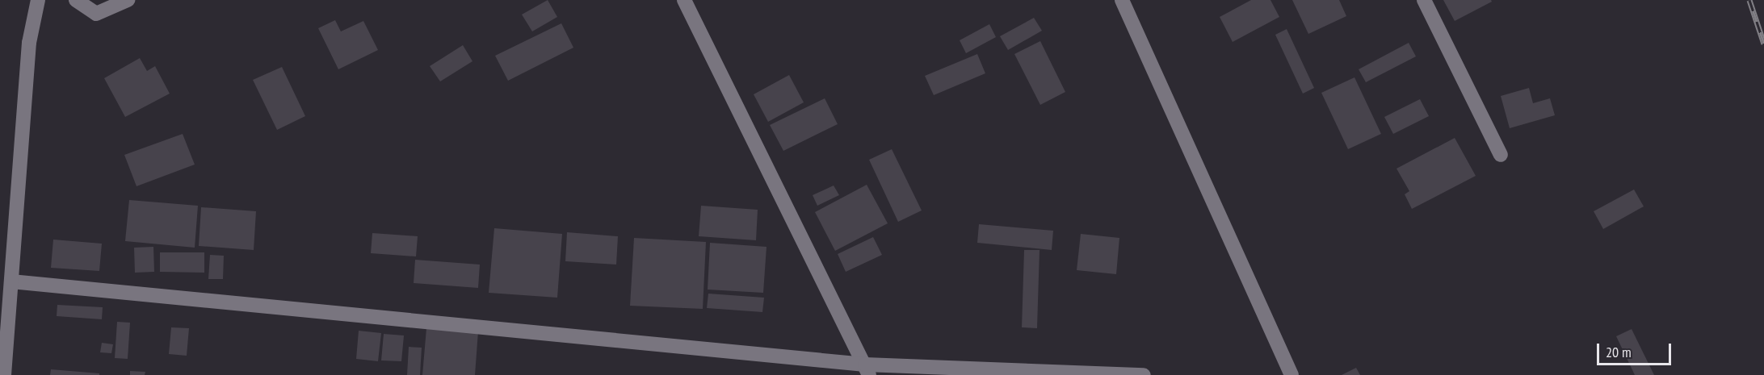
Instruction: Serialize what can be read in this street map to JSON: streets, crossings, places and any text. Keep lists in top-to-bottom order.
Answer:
{
  "scale_bar": "20 m"
}
